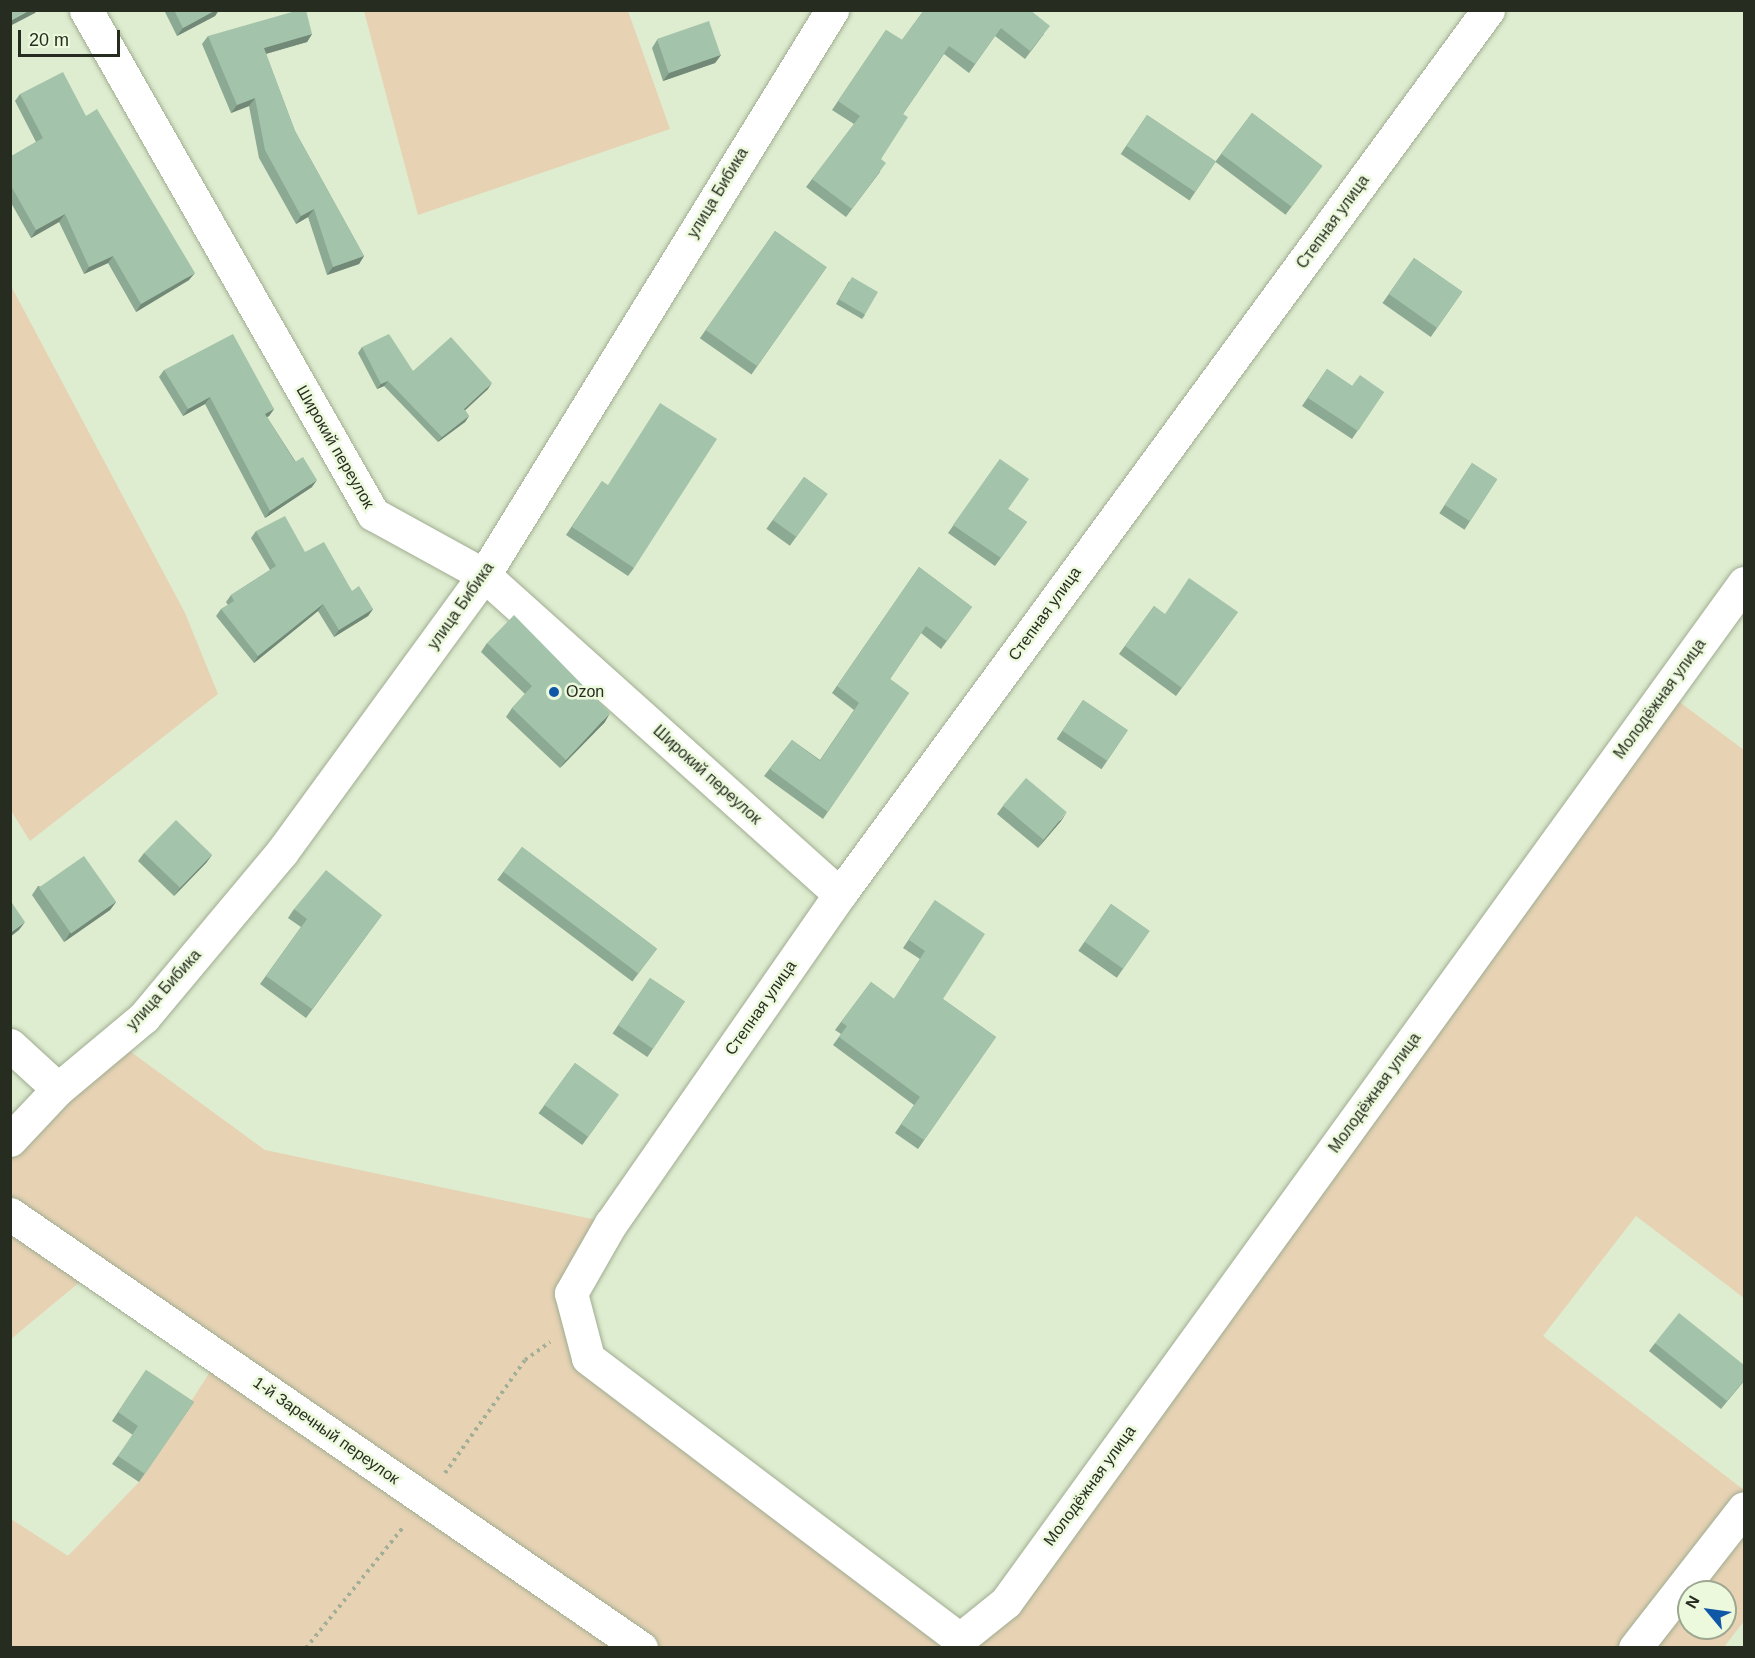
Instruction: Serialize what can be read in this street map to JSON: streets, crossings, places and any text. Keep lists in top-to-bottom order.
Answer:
{
  "streets": {
    "street": [
      "улица Бибика",
      "Степная улица",
      "Широкий переулок",
      "Молодёжная улица",
      "1-й Заречный переулок"
    ]
  },
  "crossings": [
    ["улица Бибика", "Широкий переулок"],
    ["Степная улица", "Широкий переулок"],
    ["Степная улица", "Молодёжная улица"]
  ],
  "places": ["Ozon"],
  "scale_bar": "20 m",
  "north": "top left"
}
